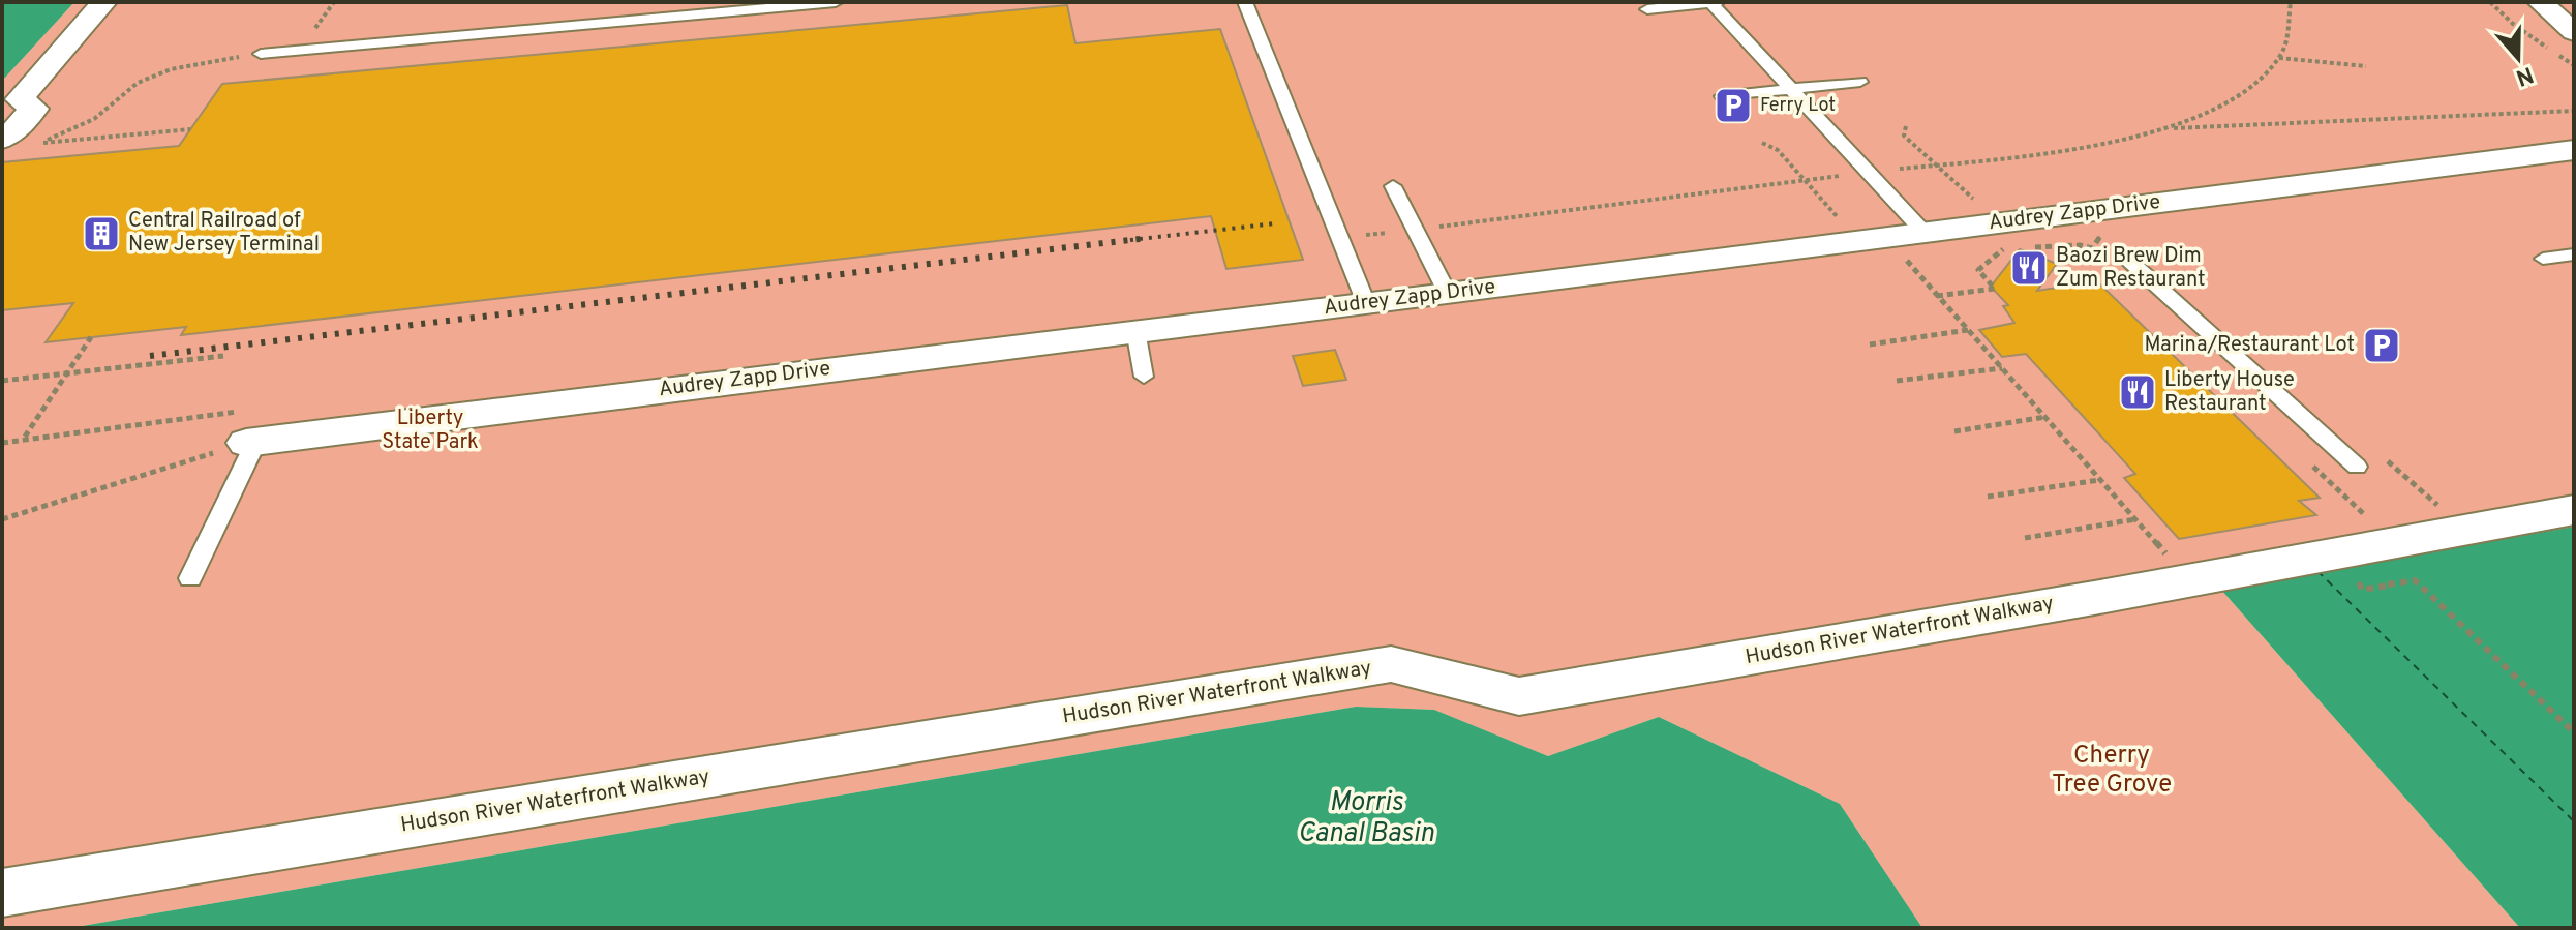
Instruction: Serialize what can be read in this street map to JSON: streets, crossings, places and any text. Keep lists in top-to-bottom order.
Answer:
{
  "streets": {
    "street": ["Audrey Zapp Drive", "Hudson River Waterfront Walkway"]
  },
  "water": ["Morris Canal Basin"],
  "parks": ["Liberty State Park", "Cherry Tree Grove"],
  "places": {
    "parking": ["Ferry Lot", "Marina/Restaurant Lot"],
    "building": ["Central Railroad of New Jersey Terminal"],
    "restaurant": ["Baozi Brew Dim Zum Restaurant", "Liberty House Restaurant"]
  },
  "north": "bottom"
}
